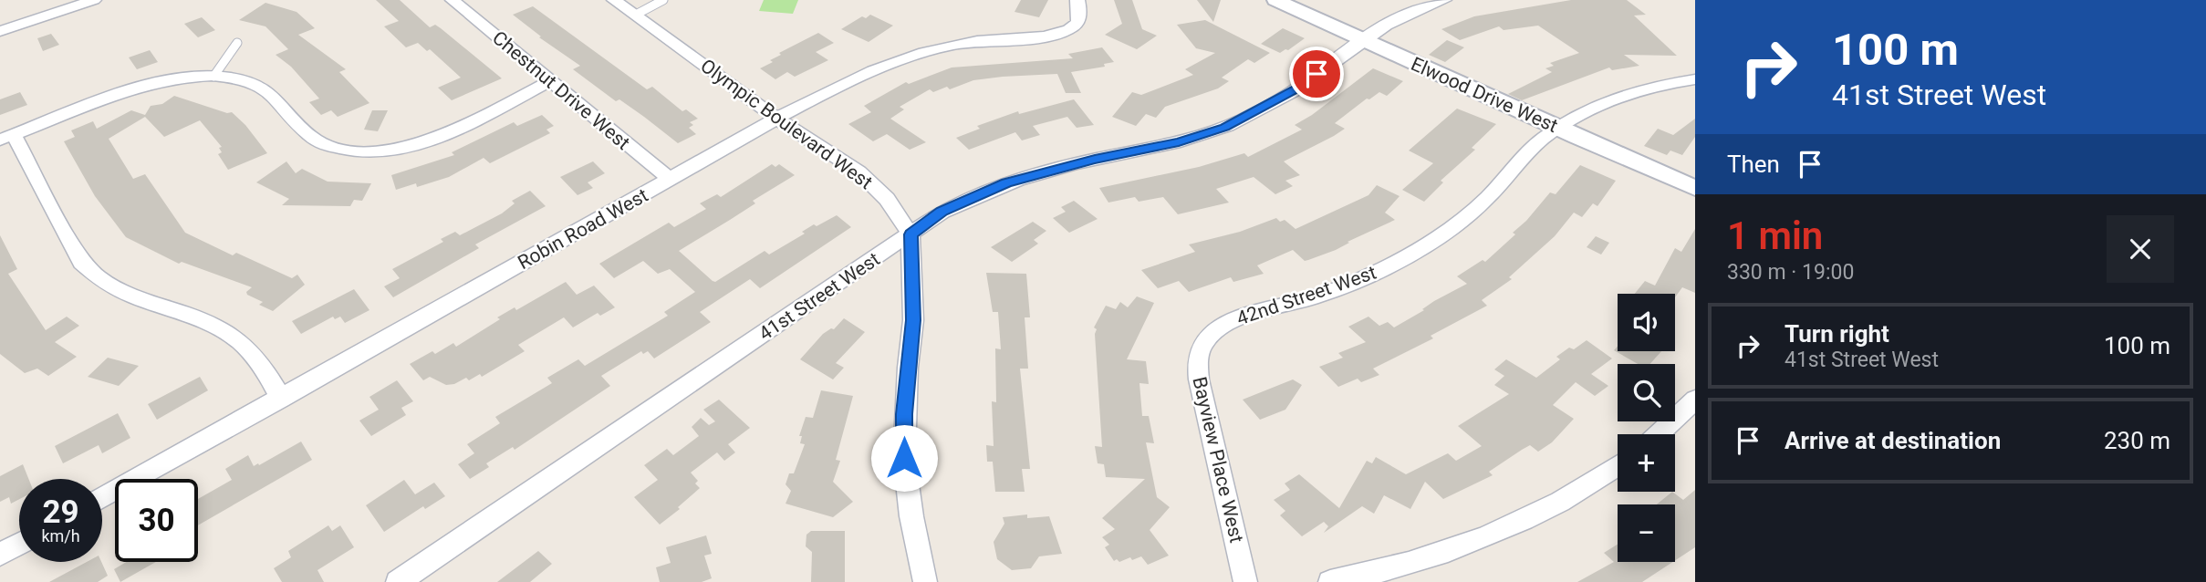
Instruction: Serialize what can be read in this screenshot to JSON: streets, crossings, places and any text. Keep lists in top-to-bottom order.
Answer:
{
  "streets": {
    "street": [
      "Chestnut Drive West",
      "Elwood Drive West",
      "Olympic Boulevard West",
      "Robin Road West",
      "42nd Street West",
      "41st Street West",
      "Bayview Place West"
    ]
  },
  "crossings": [
    ["Chestnut Drive West", "Robin Road West"],
    ["Elwood Drive West", "42nd Street West"],
    ["Elwood Drive West", "41st Street West"],
    ["Olympic Boulevard West", "Robin Road West"],
    ["Olympic Boulevard West", "41st Street West"],
    ["42nd Street West", "Bayview Place West"]
  ],
  "page": {
    "turn": ["100 m", "41st Street West"],
    "then": "Then",
    "heading": ["1 min", "330 m · 19:00"],
    "map_buttons": ["+", "−"],
    "list": [
      {
        "name": "Turn right",
        "note": "41st Street West",
        "value": "100 m"
      },
      {
        "name": "Arrive at destination",
        "value": "230 m"
      }
    ],
    "speed": "29 km/h",
    "limit": "30"
  }
}
